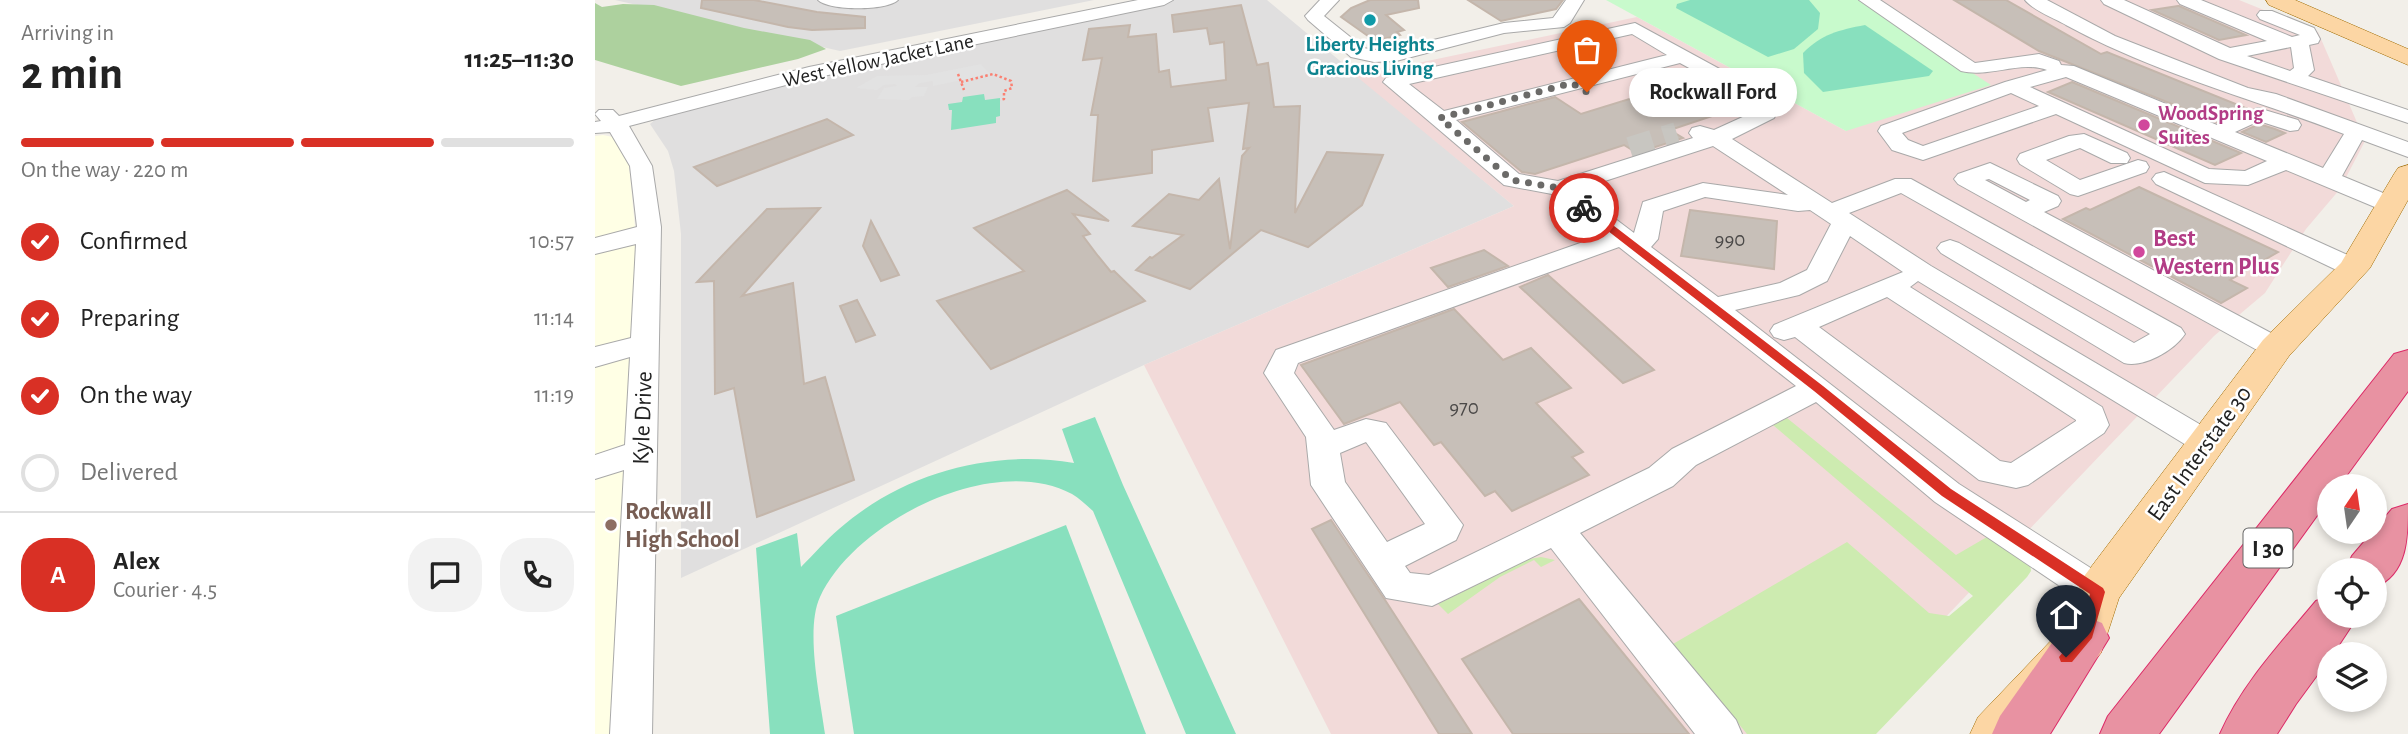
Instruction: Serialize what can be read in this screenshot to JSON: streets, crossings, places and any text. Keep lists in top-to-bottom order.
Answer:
{
  "streets": {
    "highway": ["I 30"],
    "main road": ["East Interstate 30"],
    "street": ["West Yellow Jacket Lane", "Kyle Drive"]
  },
  "crossings": [
    ["West Yellow Jacket Lane", "Kyle Drive"]
  ],
  "places": [
    "Liberty Heights Gracious Living",
    "Rockwall Ford",
    "WoodSpring Suites",
    "Best Western Plus",
    "Rockwall High School"
  ],
  "house_numbers": ["990", "970"],
  "north": "top",
  "page": {
    "heading": ["2 min", "Arriving in", "11:25–11:30"],
    "panel": ["Alex", "Courier · 4.5"],
    "bubble": "Rockwall Ford",
    "bar": "On the way · 220 m",
    "list": [
      ["Confirmed", "10:57"],
      ["Preparing", "11:14"],
      ["On the way", "11:19"],
      "Delivered"
    ],
    "round": "A"
  }
}
